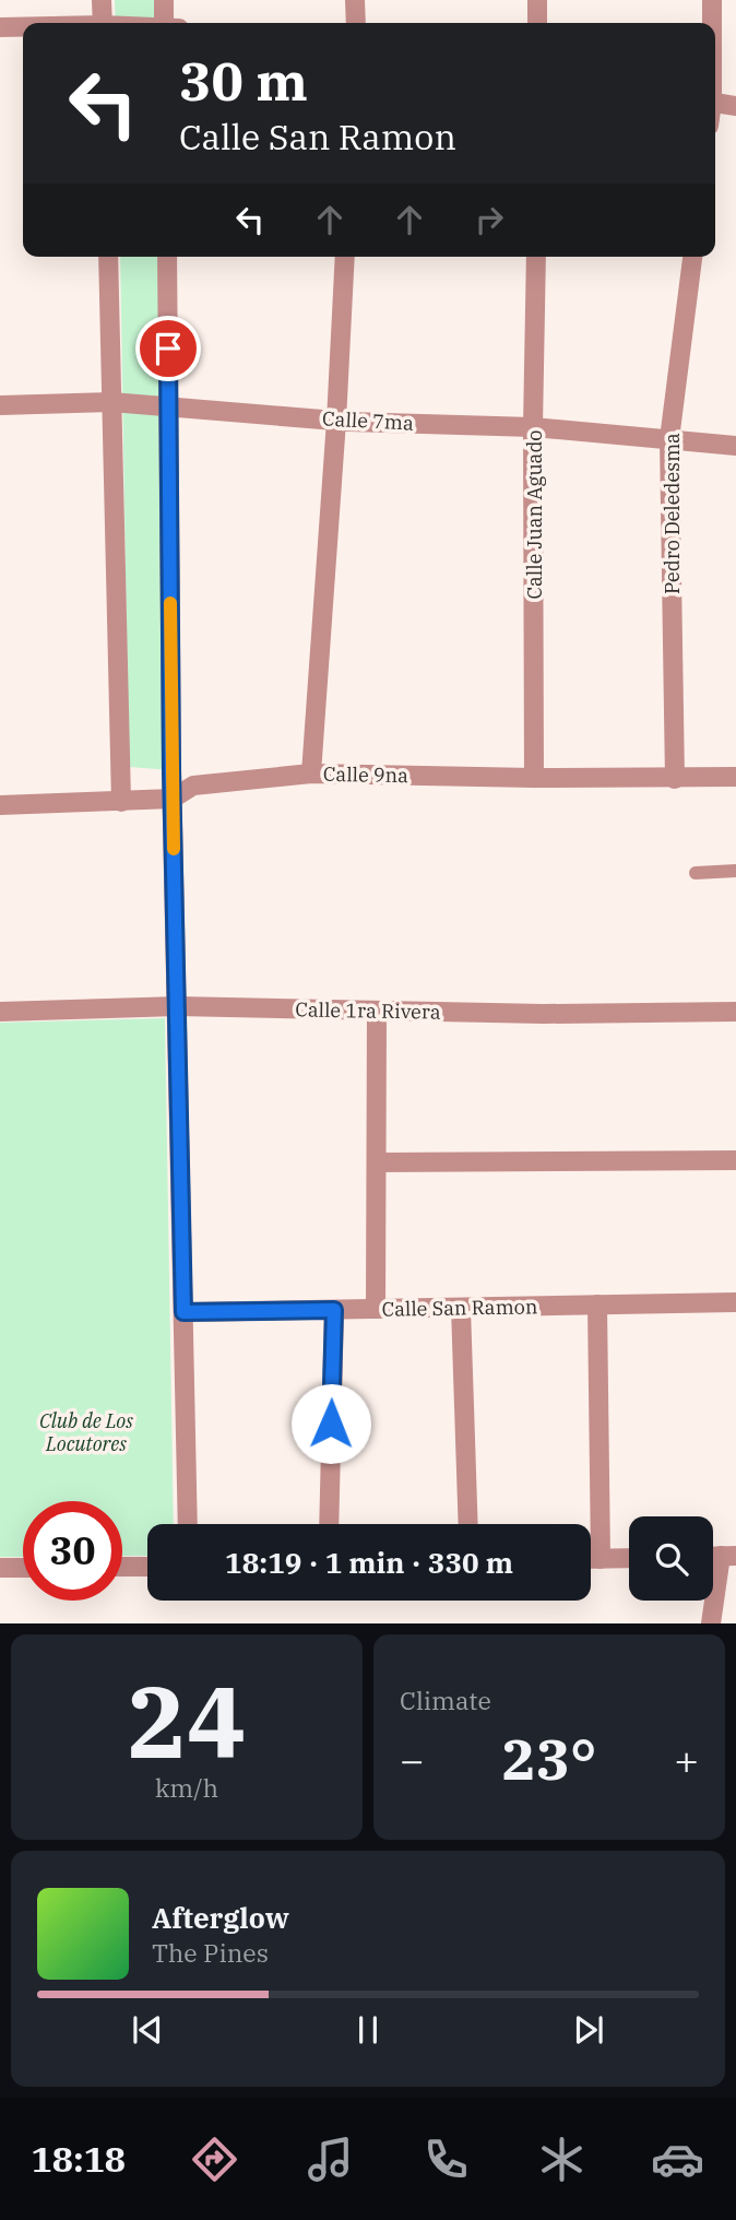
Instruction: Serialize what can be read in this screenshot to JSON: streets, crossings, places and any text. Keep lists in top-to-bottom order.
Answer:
{
  "streets": {
    "street": [
      "Calle 7ma",
      "Pedro Deledesma",
      "Calle Juan Aguado",
      "Calle 9na",
      "Calle 1ra Rivera",
      "Calle San Ramon"
    ]
  },
  "crossings": [
    ["Calle 7ma", "Pedro Deledesma"],
    ["Calle 7ma", "Calle Juan Aguado"],
    ["Pedro Deledesma", "Calle 9na"],
    ["Calle Juan Aguado", "Calle 9na"]
  ],
  "parks": ["Club de Los Locutores"],
  "page": {
    "turn": ["30 m", "Calle San Ramon"],
    "limit": "30",
    "trip": "18:19 · 1 min · 330 m",
    "tile": [
      ["24", "km/h"],
      "Climate"
    ],
    "heat": ["−", "23°", "+"],
    "song": ["Afterglow", "The Pines"],
    "tabs": "18:18"
  }
}
